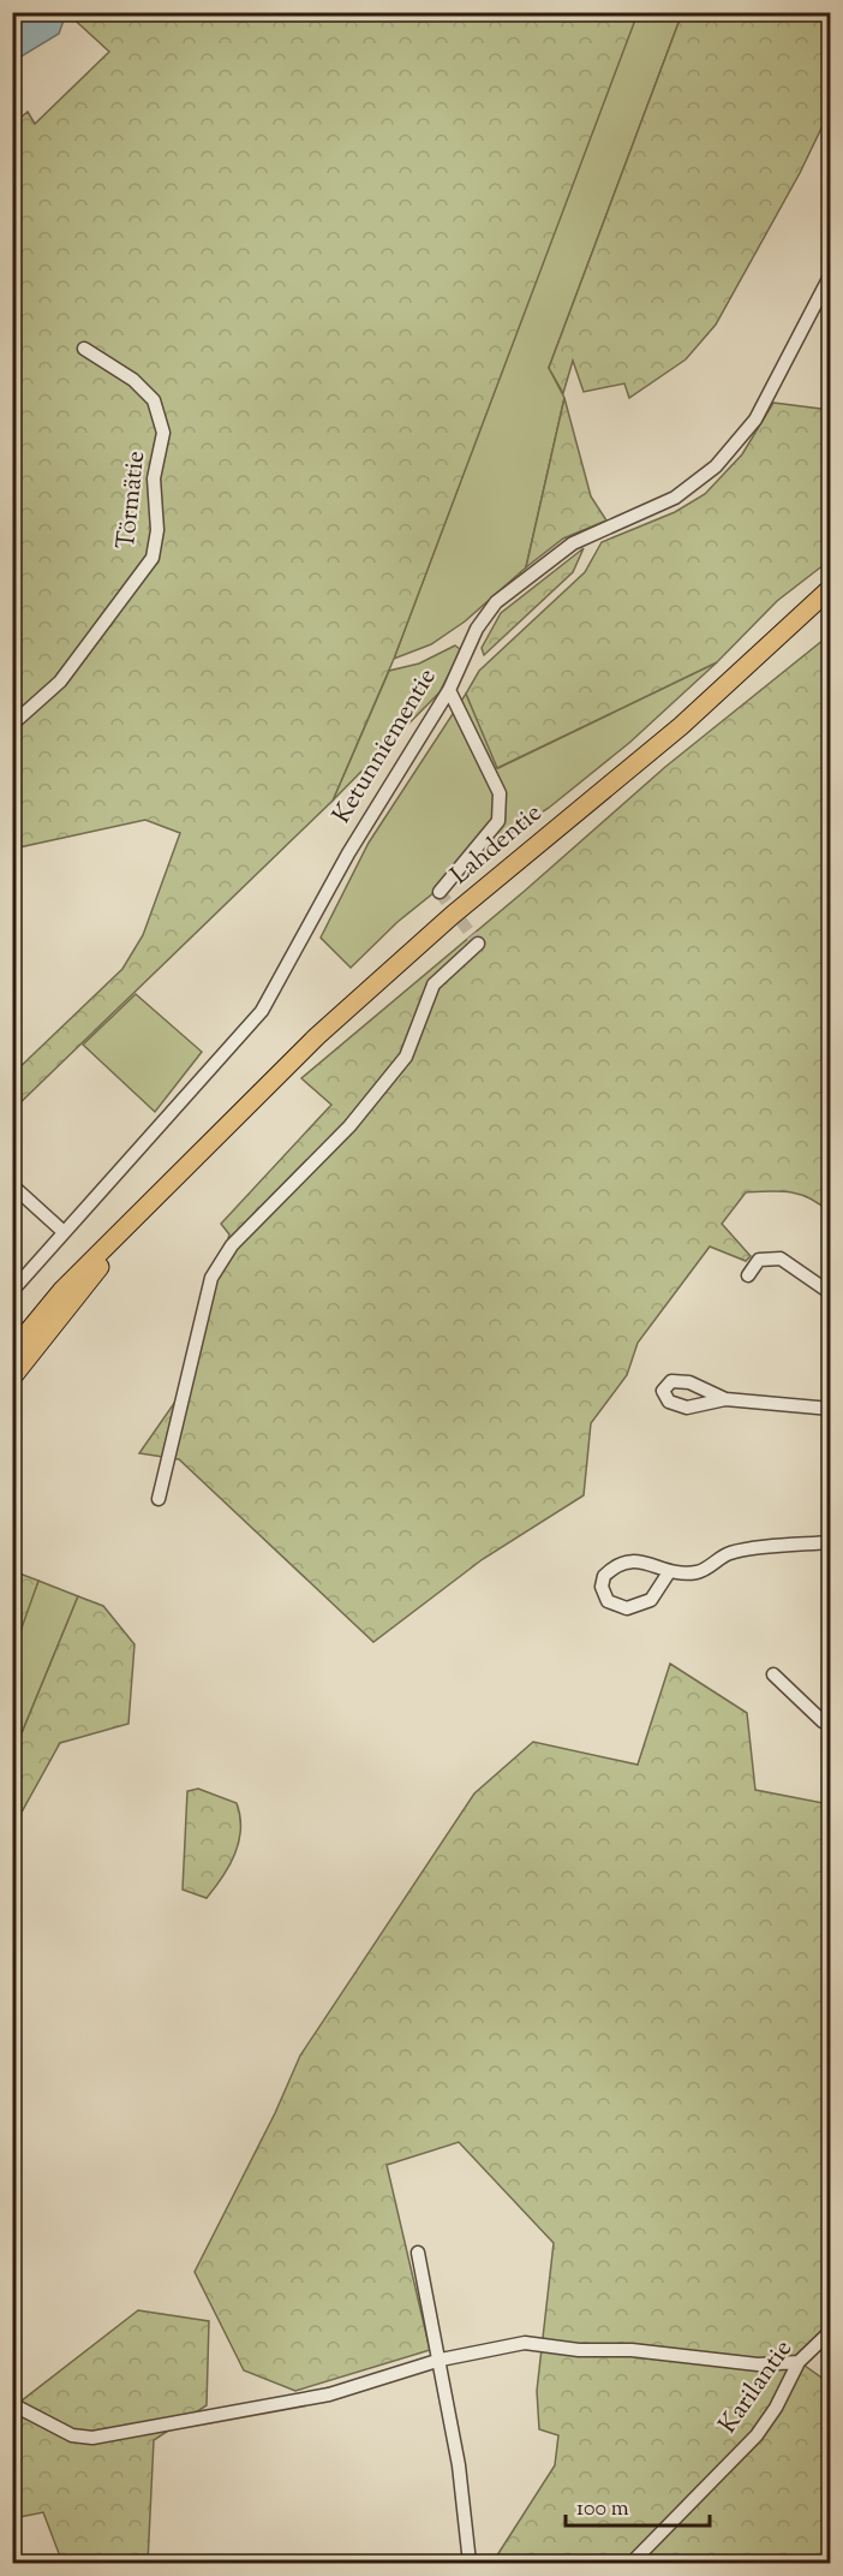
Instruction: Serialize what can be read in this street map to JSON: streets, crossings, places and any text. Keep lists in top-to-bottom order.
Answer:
{
  "streets": {
    "highway": ["Lahdentie"],
    "street": ["Törmätie", "Ketunniementie", "Karilantie"]
  },
  "scale_bar": "100 m"
}
